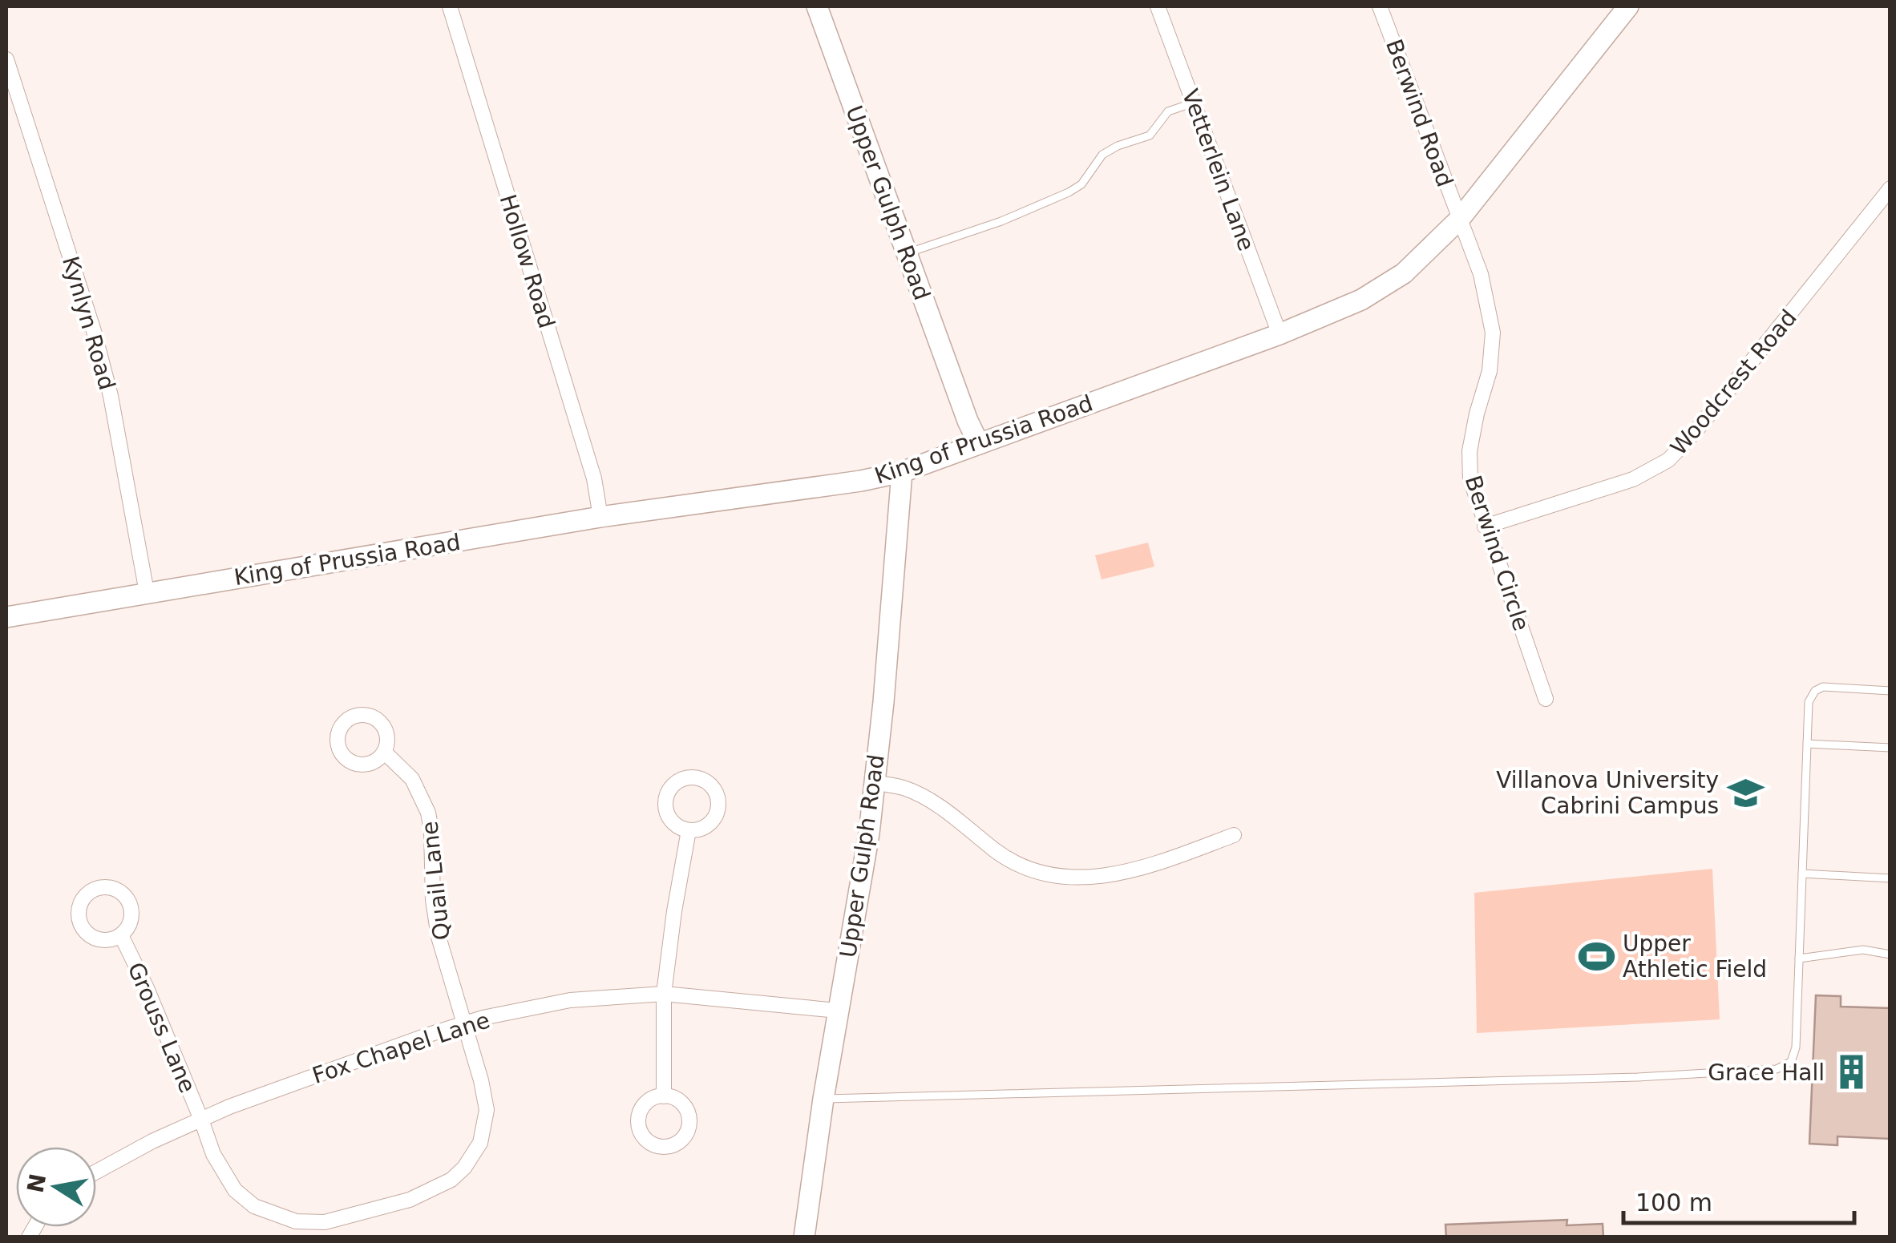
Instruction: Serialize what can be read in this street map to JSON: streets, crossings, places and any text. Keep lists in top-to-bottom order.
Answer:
{
  "streets": {
    "street": [
      "Berwind Road",
      "Vetterlein Lane",
      "Upper Gulph Road",
      "Hollow Road",
      "Kynlyn Road",
      "Woodcrest Road",
      "King of Prussia Road",
      "Berwind Circle",
      "Quail Lane",
      "Grouss Lane",
      "Fox Chapel Lane"
    ]
  },
  "crossings": [
    ["Berwind Road", "King of Prussia Road"],
    ["Berwind Road", "Berwind Circle"],
    ["Vetterlein Lane", "King of Prussia Road"],
    ["Upper Gulph Road", "King of Prussia Road"],
    ["Upper Gulph Road", "Fox Chapel Lane"],
    ["Hollow Road", "King of Prussia Road"],
    ["Kynlyn Road", "King of Prussia Road"],
    ["Woodcrest Road", "Berwind Circle"],
    ["King of Prussia Road", "Berwind Circle"],
    ["Quail Lane", "Grouss Lane"],
    ["Quail Lane", "Fox Chapel Lane"],
    ["Grouss Lane", "Fox Chapel Lane"]
  ],
  "places": {
    "school or university": ["Villanova University Cabrini Campus"],
    "sports": ["Upper Athletic Field"],
    "building": ["Grace Hall"]
  },
  "scale_bar": "100 m",
  "north": "left"
}
